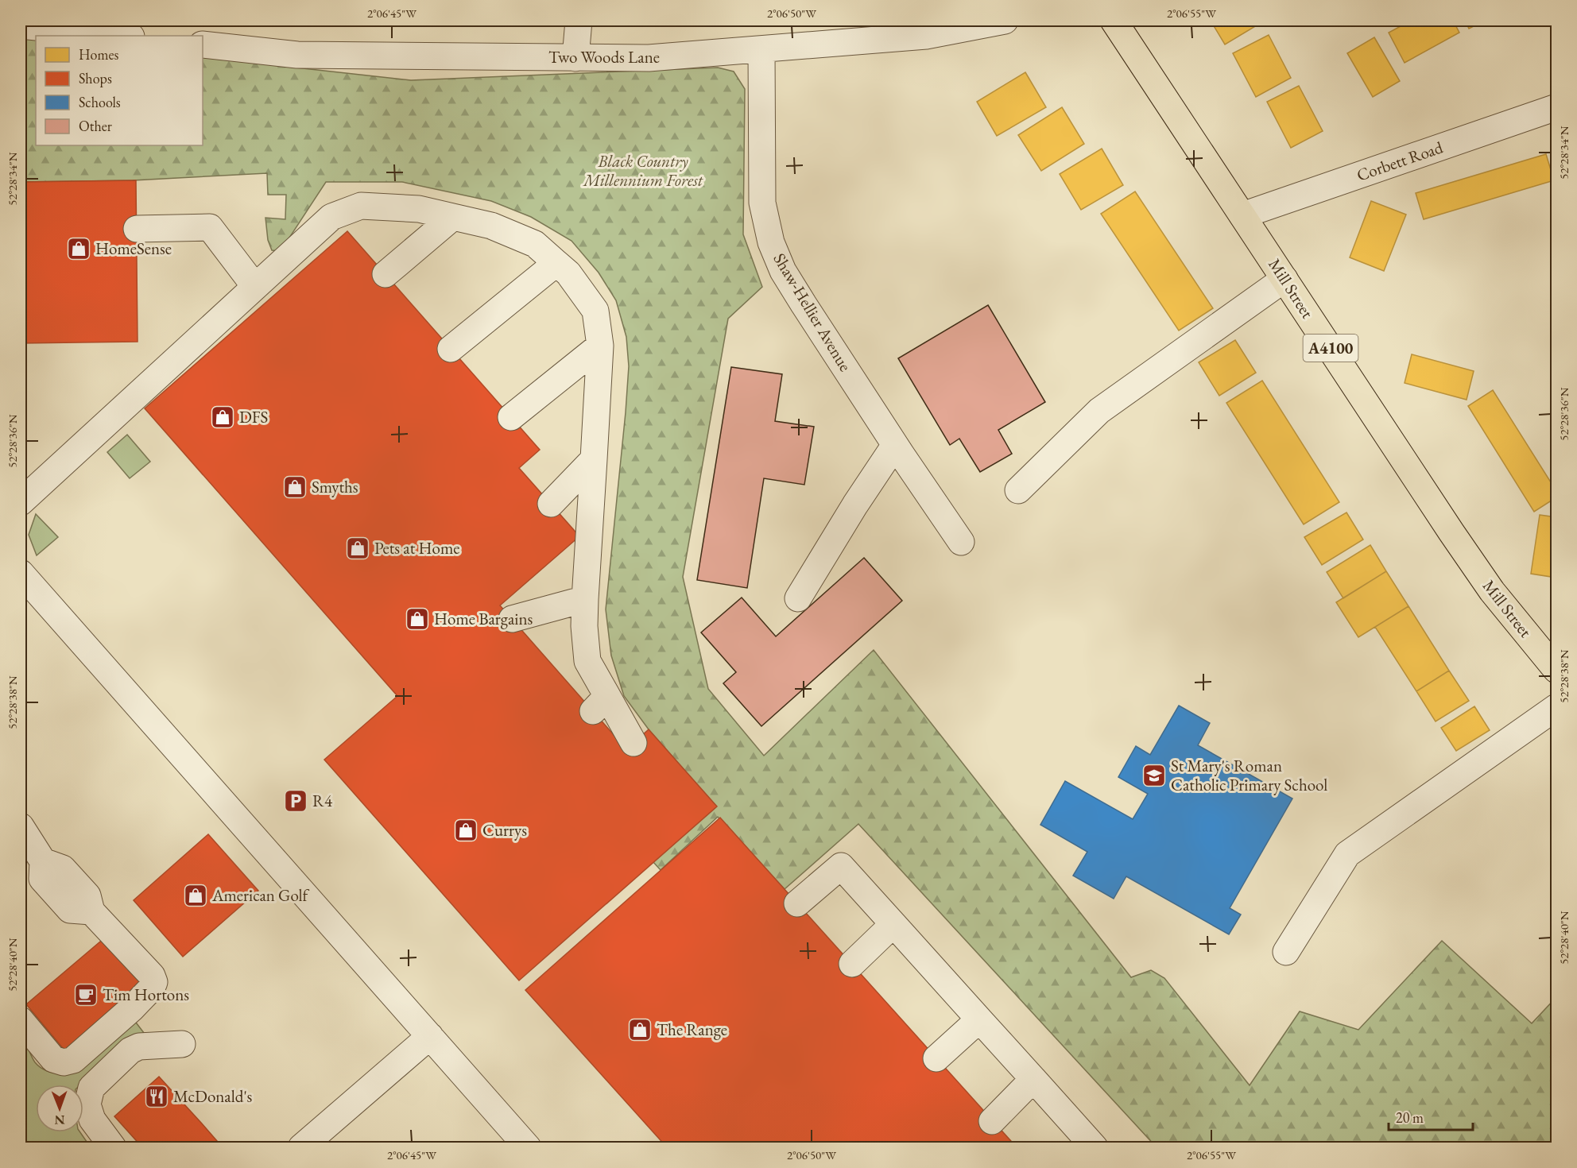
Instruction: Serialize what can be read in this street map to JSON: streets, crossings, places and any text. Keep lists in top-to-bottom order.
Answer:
{
  "streets": {
    "main road": ["Mill Street", "A4100"],
    "street": ["Two Woods Lane", "Corbett Road", "Shaw-Hellier Avenue"]
  },
  "crossings": [
    ["Two Woods Lane", "Shaw-Hellier Avenue"],
    ["Corbett Road", "Mill Street"]
  ],
  "parks": ["Black Country Millennium Forest"],
  "places": {
    "shop": [
      "HomeSense",
      "DFS",
      "Smyths",
      "Pets at Home",
      "Home Bargains",
      "Currys",
      "American Golf",
      "The Range"
    ],
    "school or university": ["St Mary's Roman Catholic Primary School"],
    "parking": ["R4"],
    "cafe": ["Tim Hortons"],
    "restaurant": ["McDonald's"]
  },
  "legend": [
    "Homes",
    "Shops",
    "Schools",
    "Other"
  ],
  "scale_bar": "20 m",
  "north": "bottom",
  "coordinates": [
    "2°06'45\"W",
    "2°06'50\"W",
    "2°06'55\"W",
    "52°28'34\"N",
    "52°28'36\"N",
    "52°28'38\"N",
    "52°28'40\"N"
  ]
}
